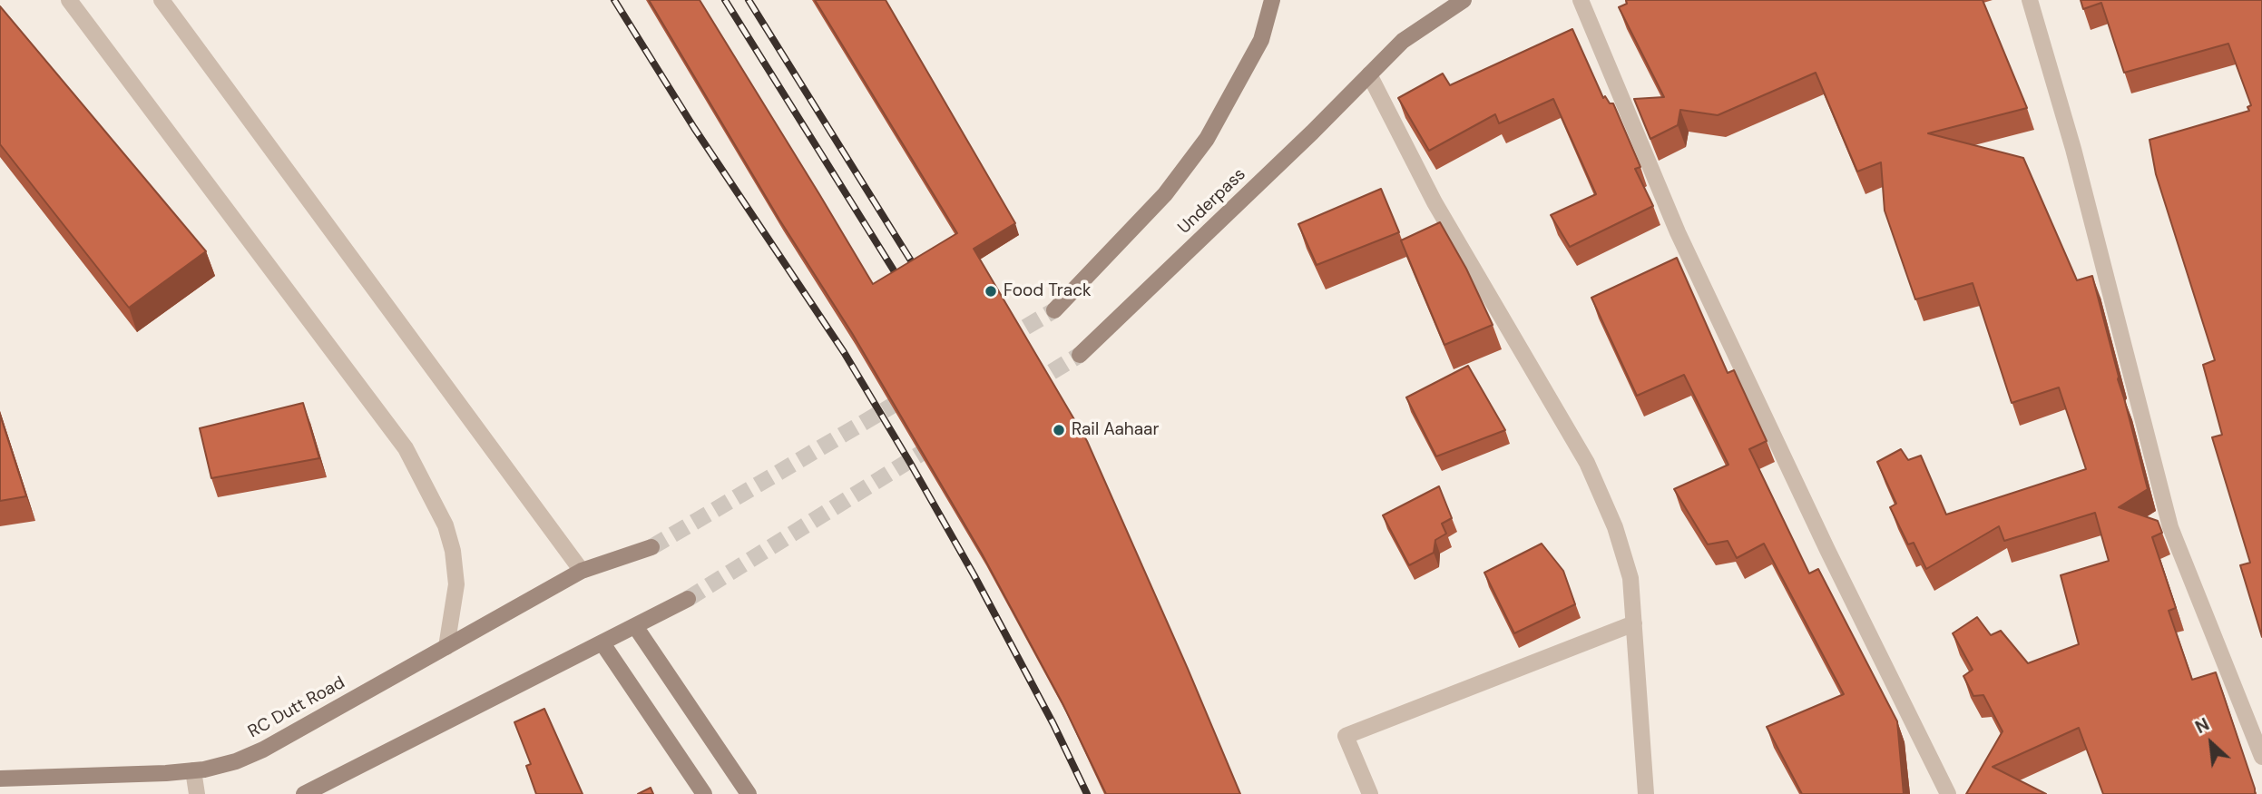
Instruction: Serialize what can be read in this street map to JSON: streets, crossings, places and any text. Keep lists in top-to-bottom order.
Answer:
{
  "streets": {
    "main road": ["Underpass", "RC Dutt Road"]
  },
  "places": ["Food Track", "Rail Aahaar"],
  "north": "top left"
}
